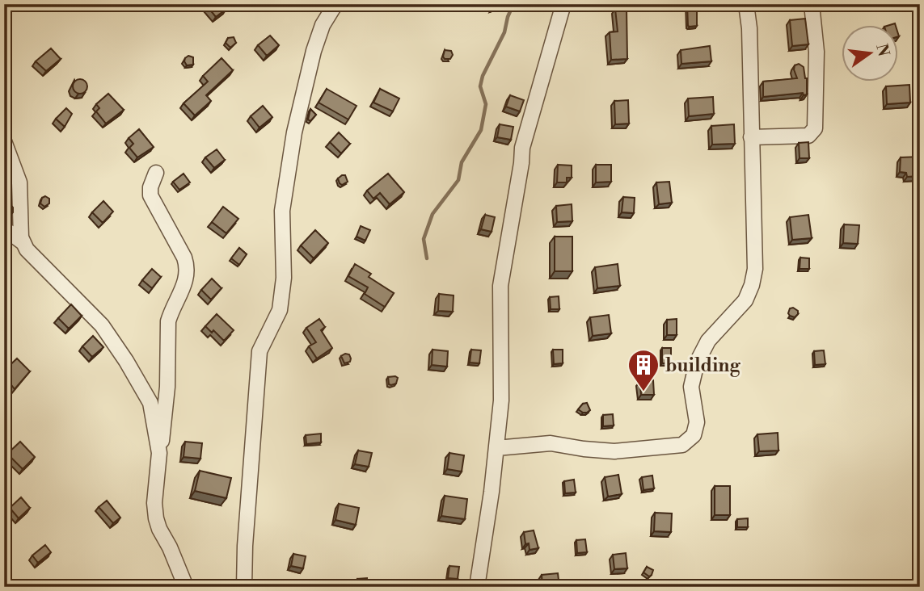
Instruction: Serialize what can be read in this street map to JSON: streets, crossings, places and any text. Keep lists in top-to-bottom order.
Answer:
{
  "places": {
    "building": ["building"]
  },
  "north": "right"
}
